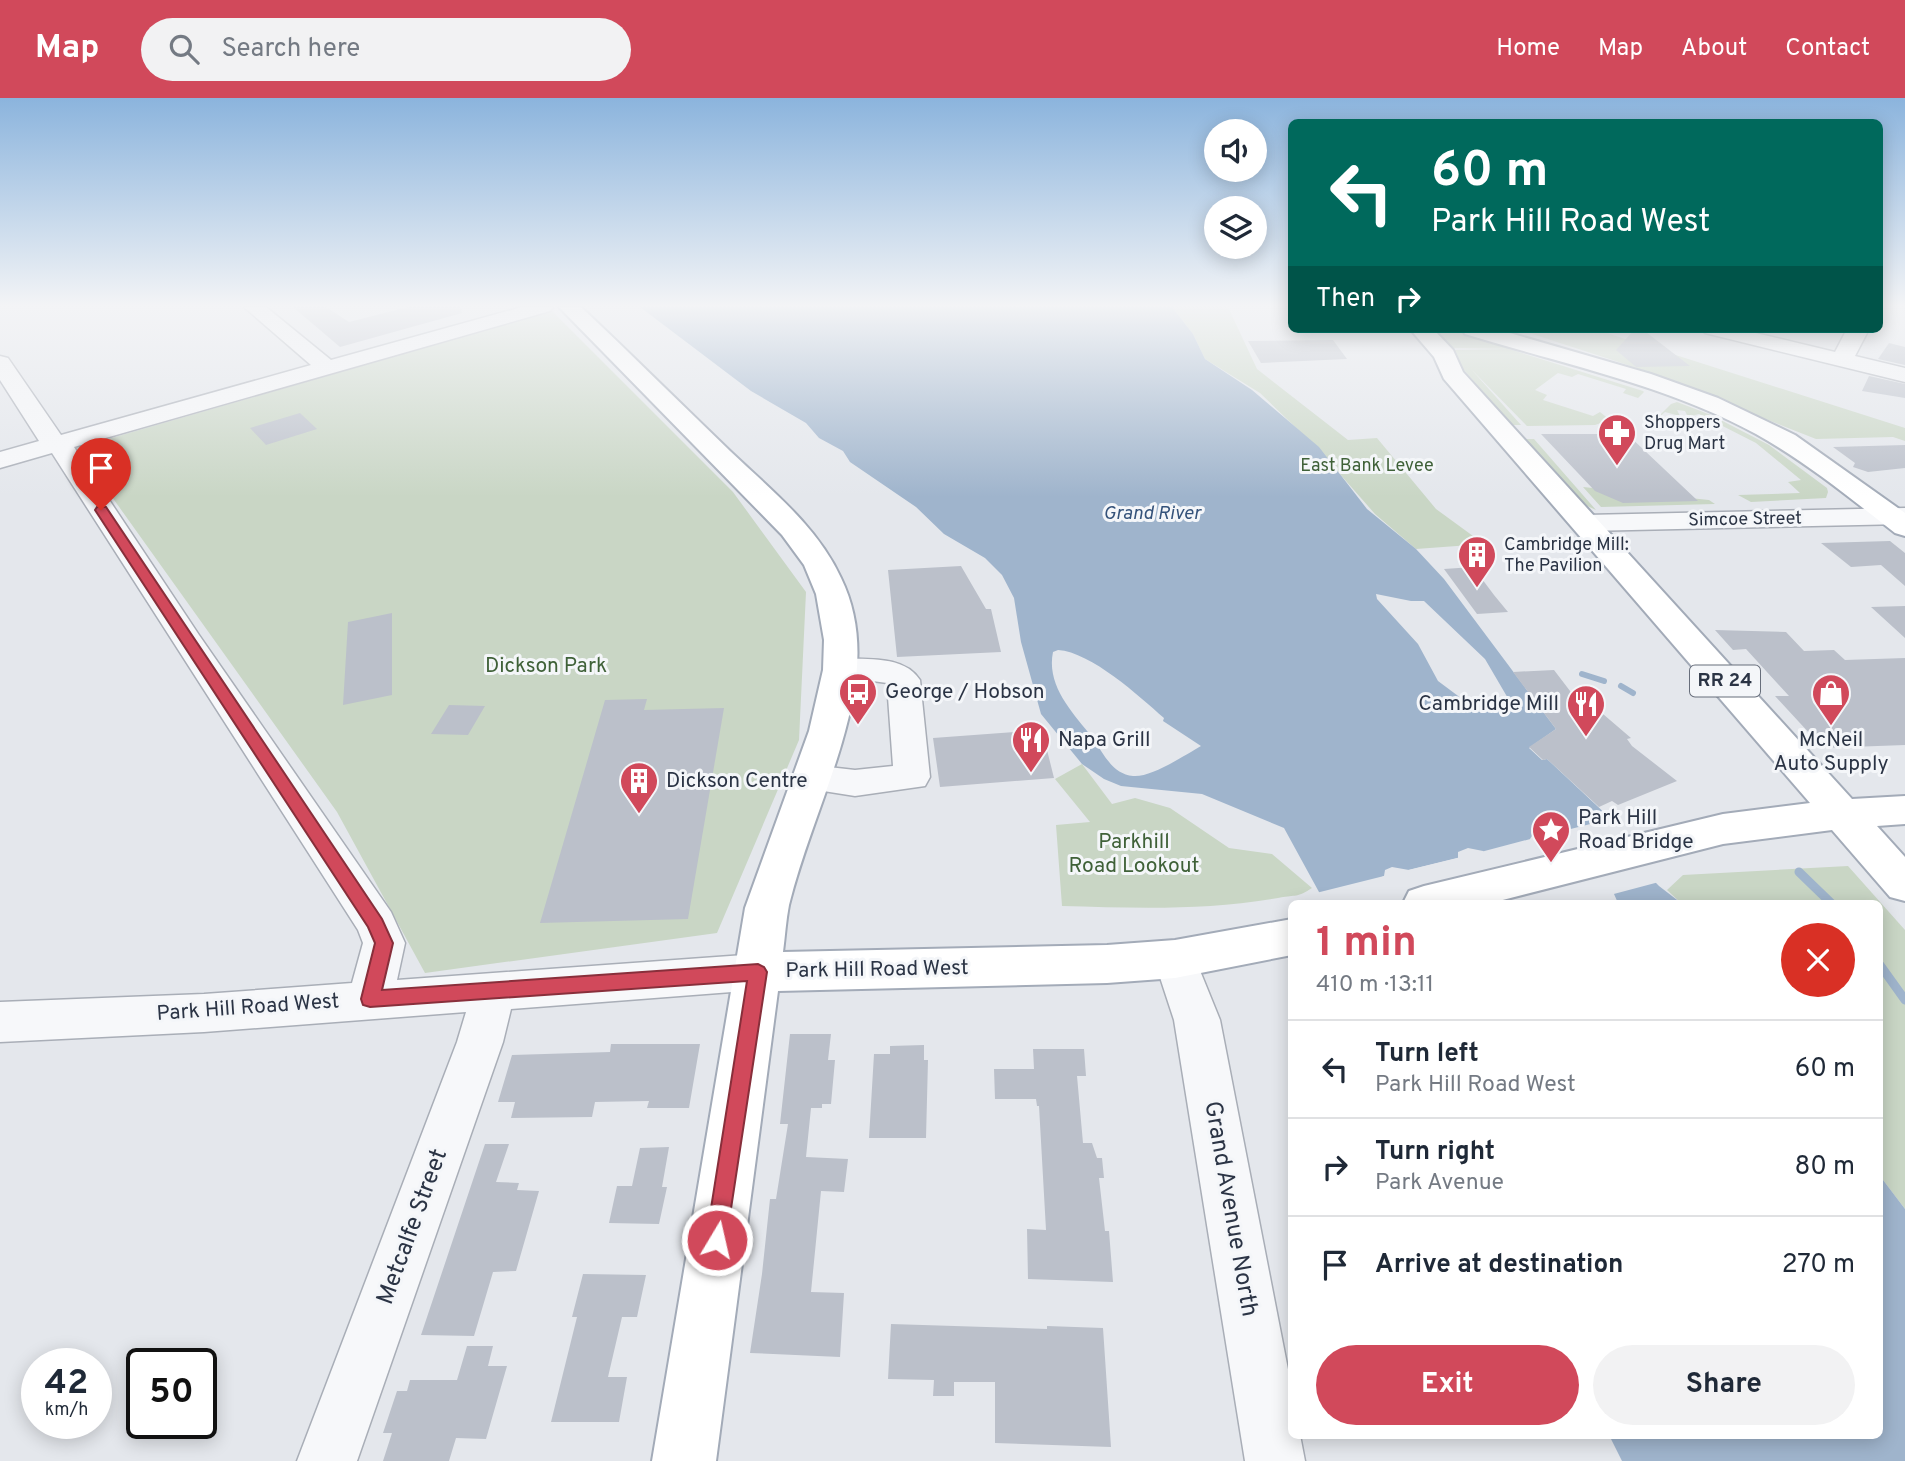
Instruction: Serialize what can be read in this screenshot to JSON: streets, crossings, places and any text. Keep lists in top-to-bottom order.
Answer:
{
  "streets": {
    "main road": ["RR 24", "Park Hill Road West"],
    "street": ["Simcoe Street", "Grand Avenue North", "Metcalfe Street"]
  },
  "crossings": [
    ["Simcoe Street", "RR 24"],
    ["Park Hill Road West", "Grand Avenue North"],
    ["Park Hill Road West", "Metcalfe Street"]
  ],
  "water": ["Grand River"],
  "parks": ["East Bank Levee", "Dickson Park", "Parkhill Road Lookout"],
  "places": {
    "pharmacy": ["Shoppers Drug Mart"],
    "building": ["Cambridge Mill: The Pavilion", "Dickson Centre"],
    "bus stop": ["George / Hobson"],
    "shop": ["McNeil Auto Supply"],
    "restaurant": ["Cambridge Mill", "Napa Grill"],
    "place": ["Park Hill Road Bridge"]
  },
  "page": {
    "header": "Map",
    "search": "Search here",
    "nav": [
      "Home",
      "Map",
      "About",
      "Contact"
    ],
    "turn": ["60 m", "Park Hill Road West"],
    "then": "Then",
    "heading": ["1 min", "410 m · 13:11"],
    "list": [
      {
        "name": "Turn left",
        "note": "Park Hill Road West",
        "value": "60 m"
      },
      {
        "name": "Turn right",
        "note": "Park Avenue",
        "value": "80 m"
      },
      {
        "name": "Arrive at destination",
        "value": "270 m"
      }
    ],
    "buttons": ["Exit", "Share"],
    "speed": "42 km/h",
    "limit": "50"
  }
}
